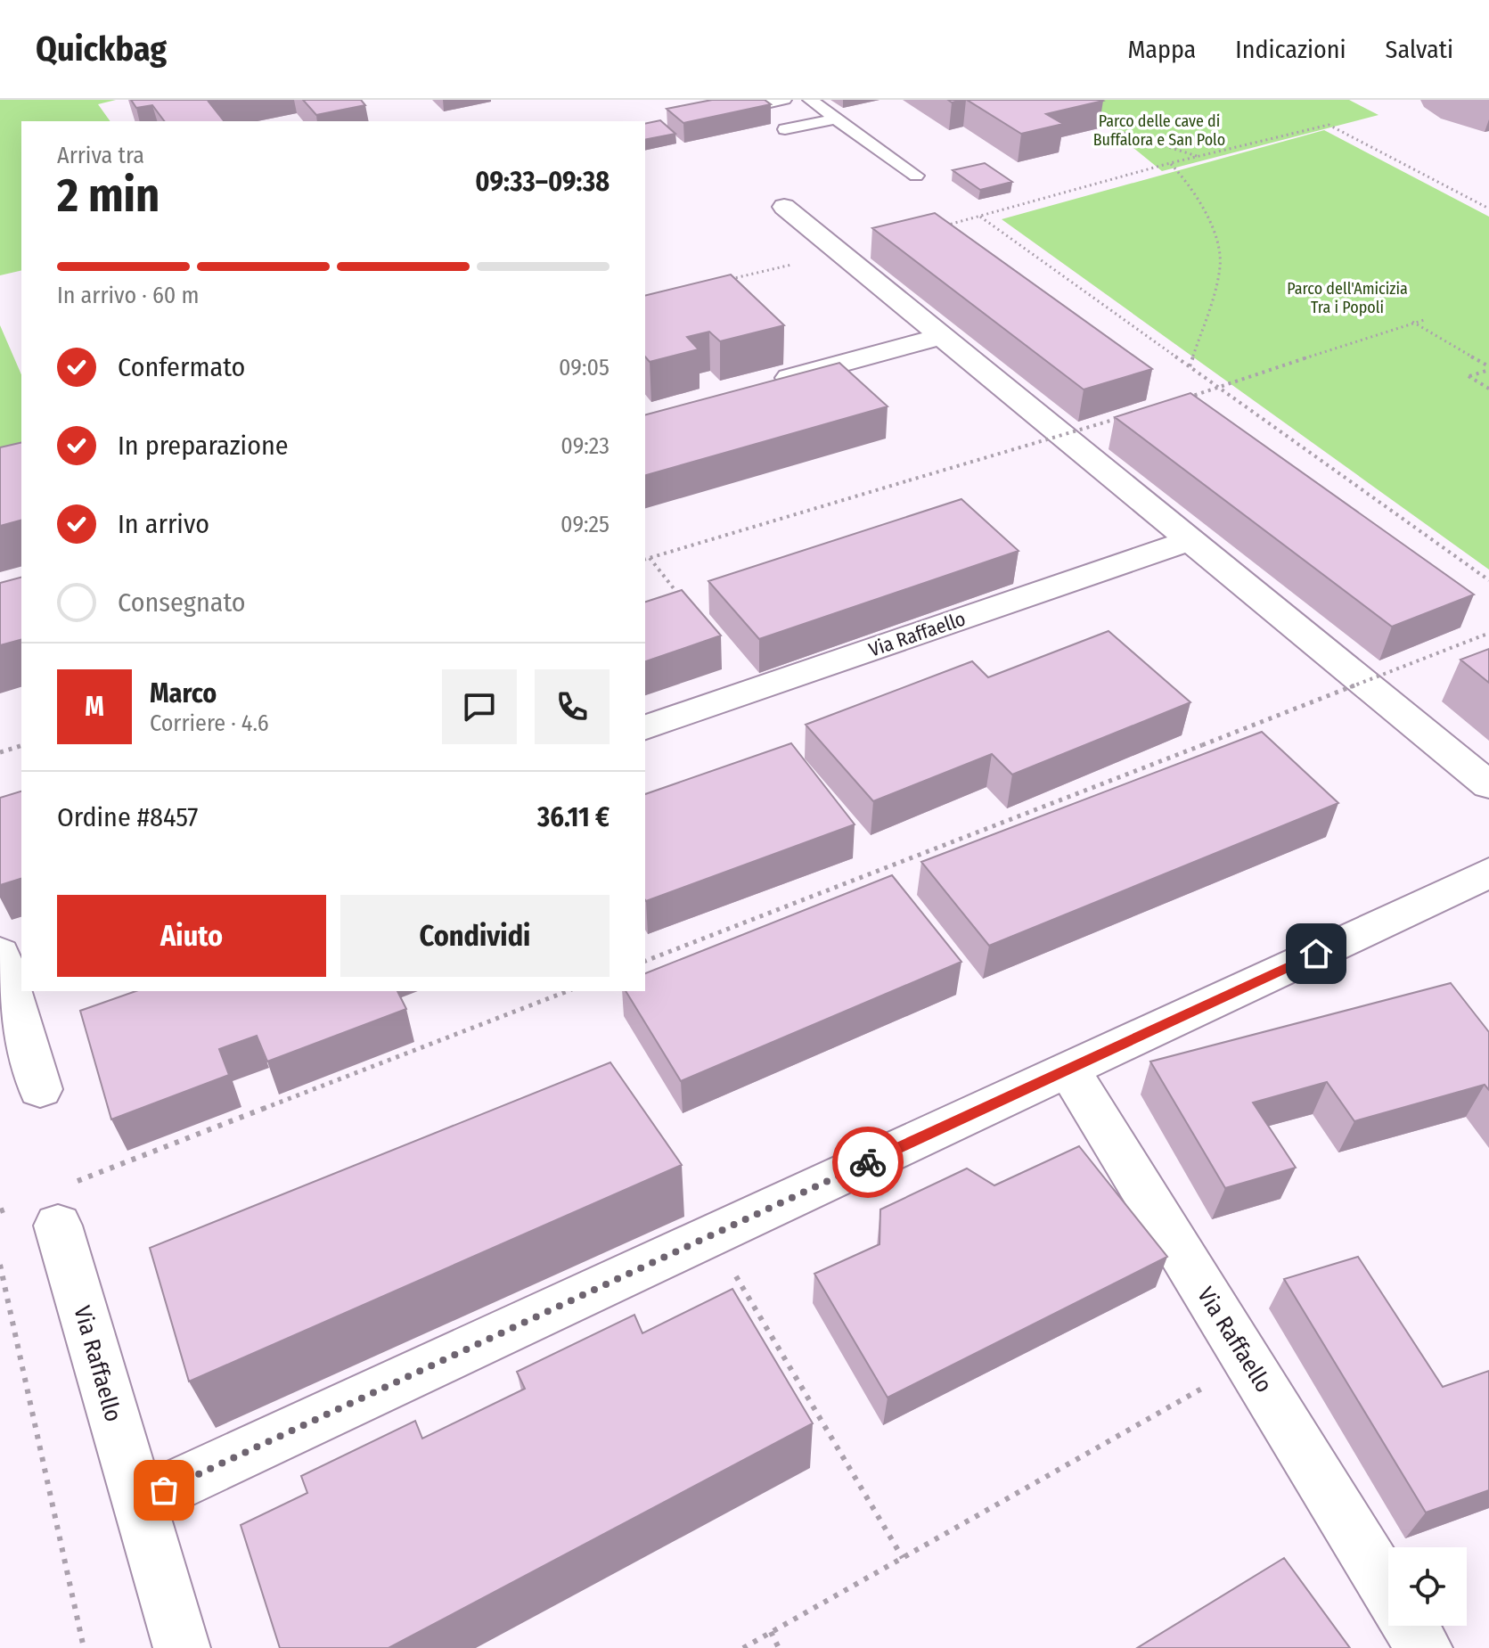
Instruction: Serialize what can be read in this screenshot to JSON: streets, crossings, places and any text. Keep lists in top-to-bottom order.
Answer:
{
  "streets": {
    "street": ["Via Raffaello"]
  },
  "parks": ["Parco delle cave di Buffalora e San Polo", "Parco dell'Amicizia Tra i Popoli"],
  "page": {
    "header": "Quickbag",
    "nav": ["Mappa", "Indicazioni", "Salvati"],
    "heading": ["2 min", "Arriva tra", "09:33–09:38"],
    "panel": [
      "Marco",
      "Corriere · 4.6",
      "Ordine #8457",
      "36.11 €"
    ],
    "bar": "In arrivo · 60 m",
    "list": [
      ["Confermato", "09:05"],
      ["In preparazione", "09:23"],
      ["In arrivo", "09:25"],
      "Consegnato"
    ],
    "round": "M",
    "buttons": ["Aiuto", "Condividi"]
  }
}
